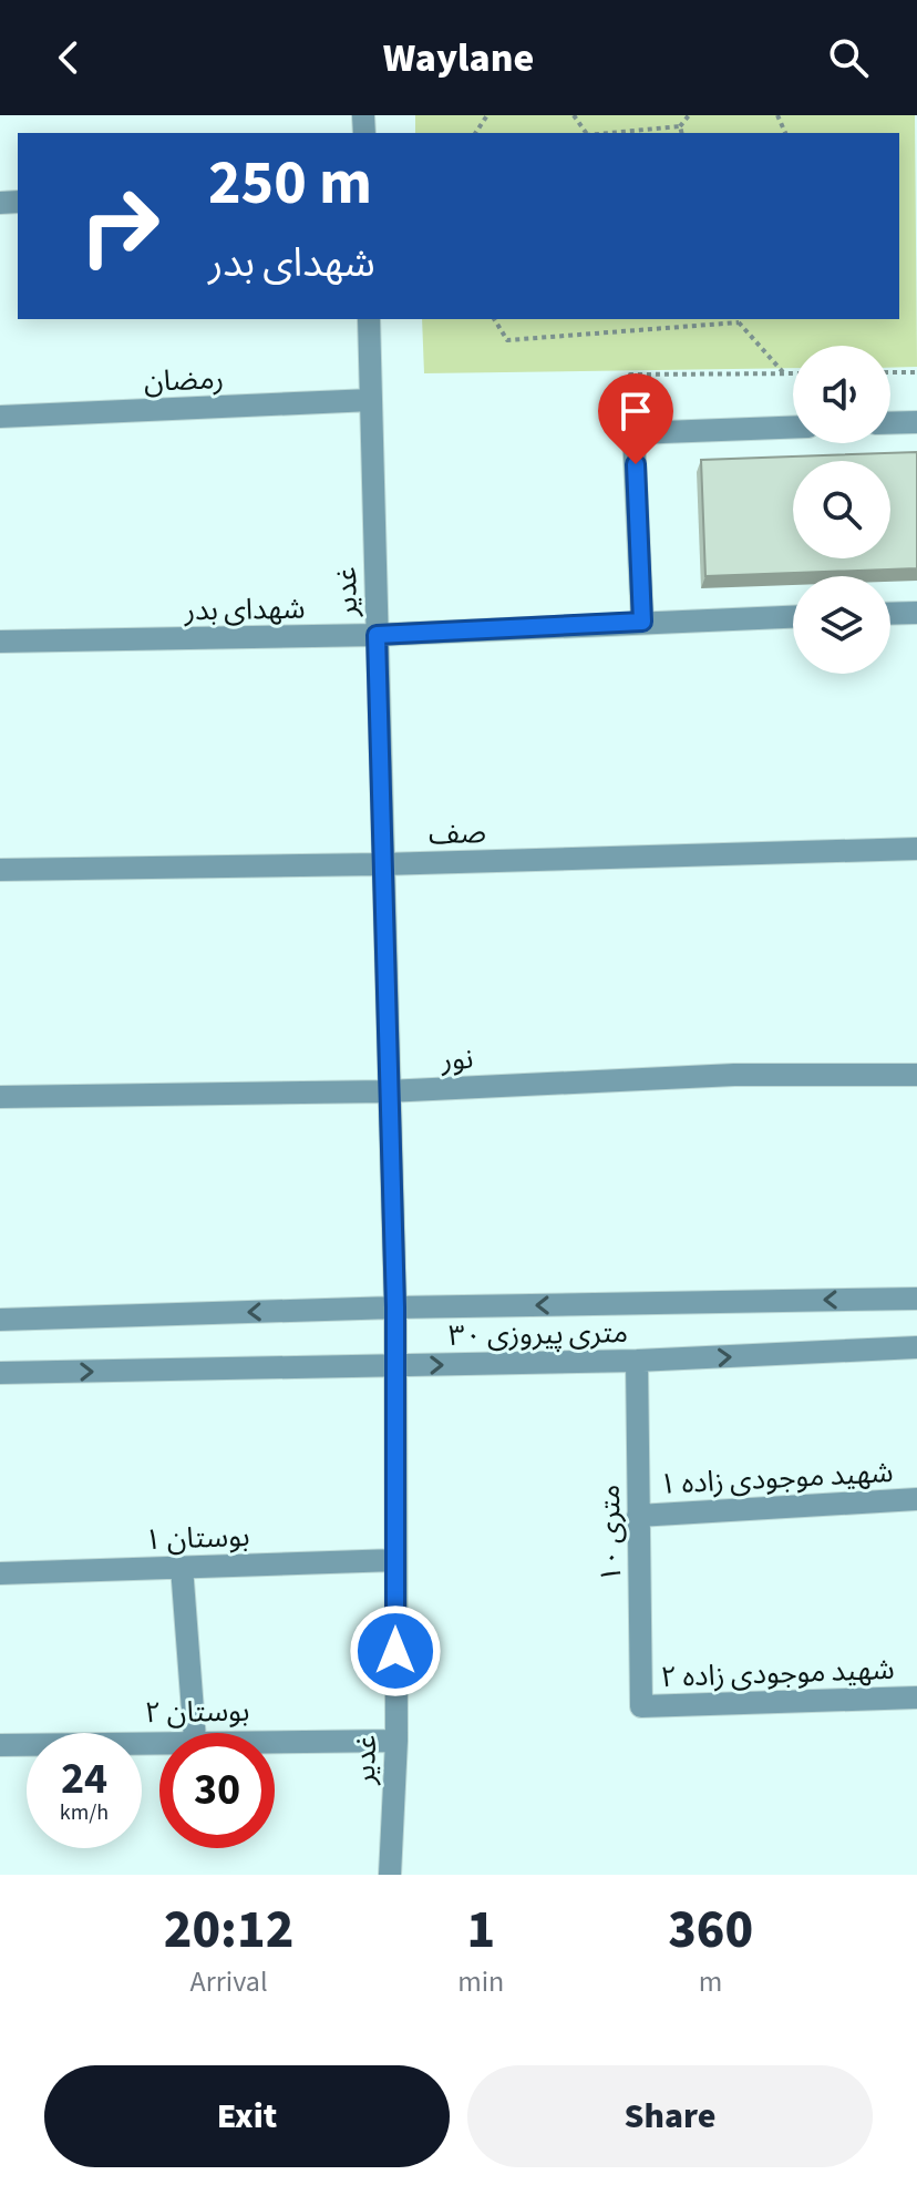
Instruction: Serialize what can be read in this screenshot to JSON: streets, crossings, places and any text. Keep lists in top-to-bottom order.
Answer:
{
  "streets": {
    "street": [
      "رمضان",
      "غدیر",
      "شهدای بدر",
      "صف",
      "نور",
      "۳۰ متری پیروزی",
      "شهید موجودی زاده ۱",
      "۱۰ متری",
      "بوستان ۱",
      "شهید موجودی زاده ۲",
      "بوستان ۲"
    ]
  },
  "crossings": [
    ["رمضان", "غدیر"],
    ["غدیر", "شهدای بدر"],
    ["غدیر", "صف"],
    ["غدیر", "نور"],
    ["غدیر", "۳۰ متری پیروزی"],
    ["غدیر", "بوستان ۱"],
    ["غدیر", "بوستان ۲"],
    ["۳۰ متری پیروزی", "۱۰ متری"],
    ["شهید موجودی زاده ۱", "۱۰ متری"],
    ["۱۰ متری", "شهید موجودی زاده ۲"]
  ],
  "page": {
    "header": "Waylane",
    "turn": ["250 m", "شهدای بدر"],
    "speed": "24 km/h",
    "limit": "30",
    "eta": [
      "20:12",
      "Arrival",
      "1",
      "min",
      "360",
      "m"
    ],
    "buttons": ["Exit", "Share"]
  }
}
